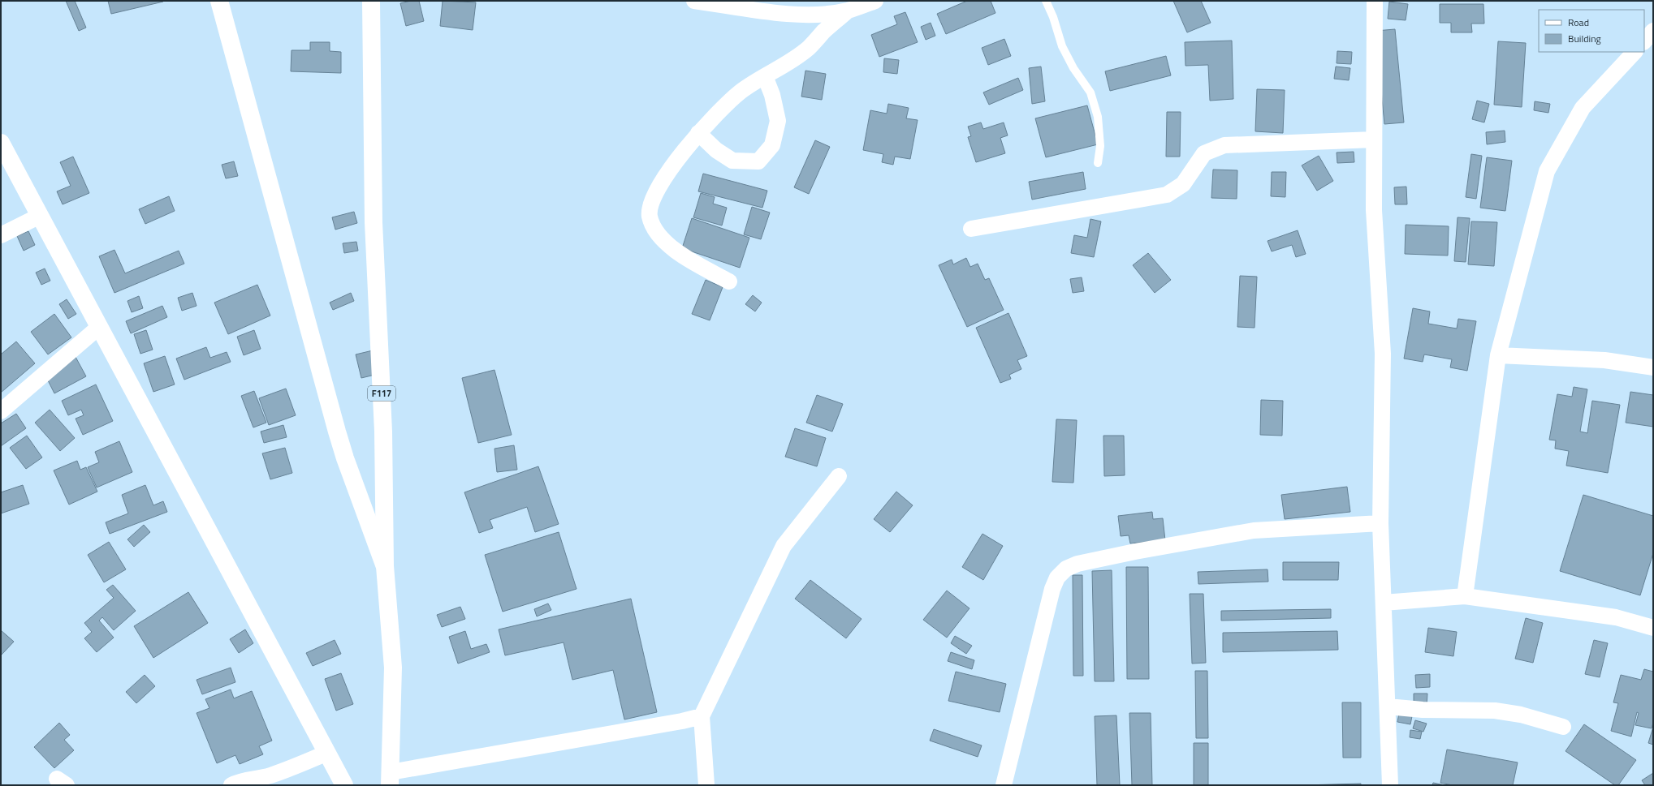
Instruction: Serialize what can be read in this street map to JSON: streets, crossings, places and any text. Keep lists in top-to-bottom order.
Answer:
{
  "streets": {
    "main road": ["F117"]
  },
  "legend": ["Road", "Building"]
}
